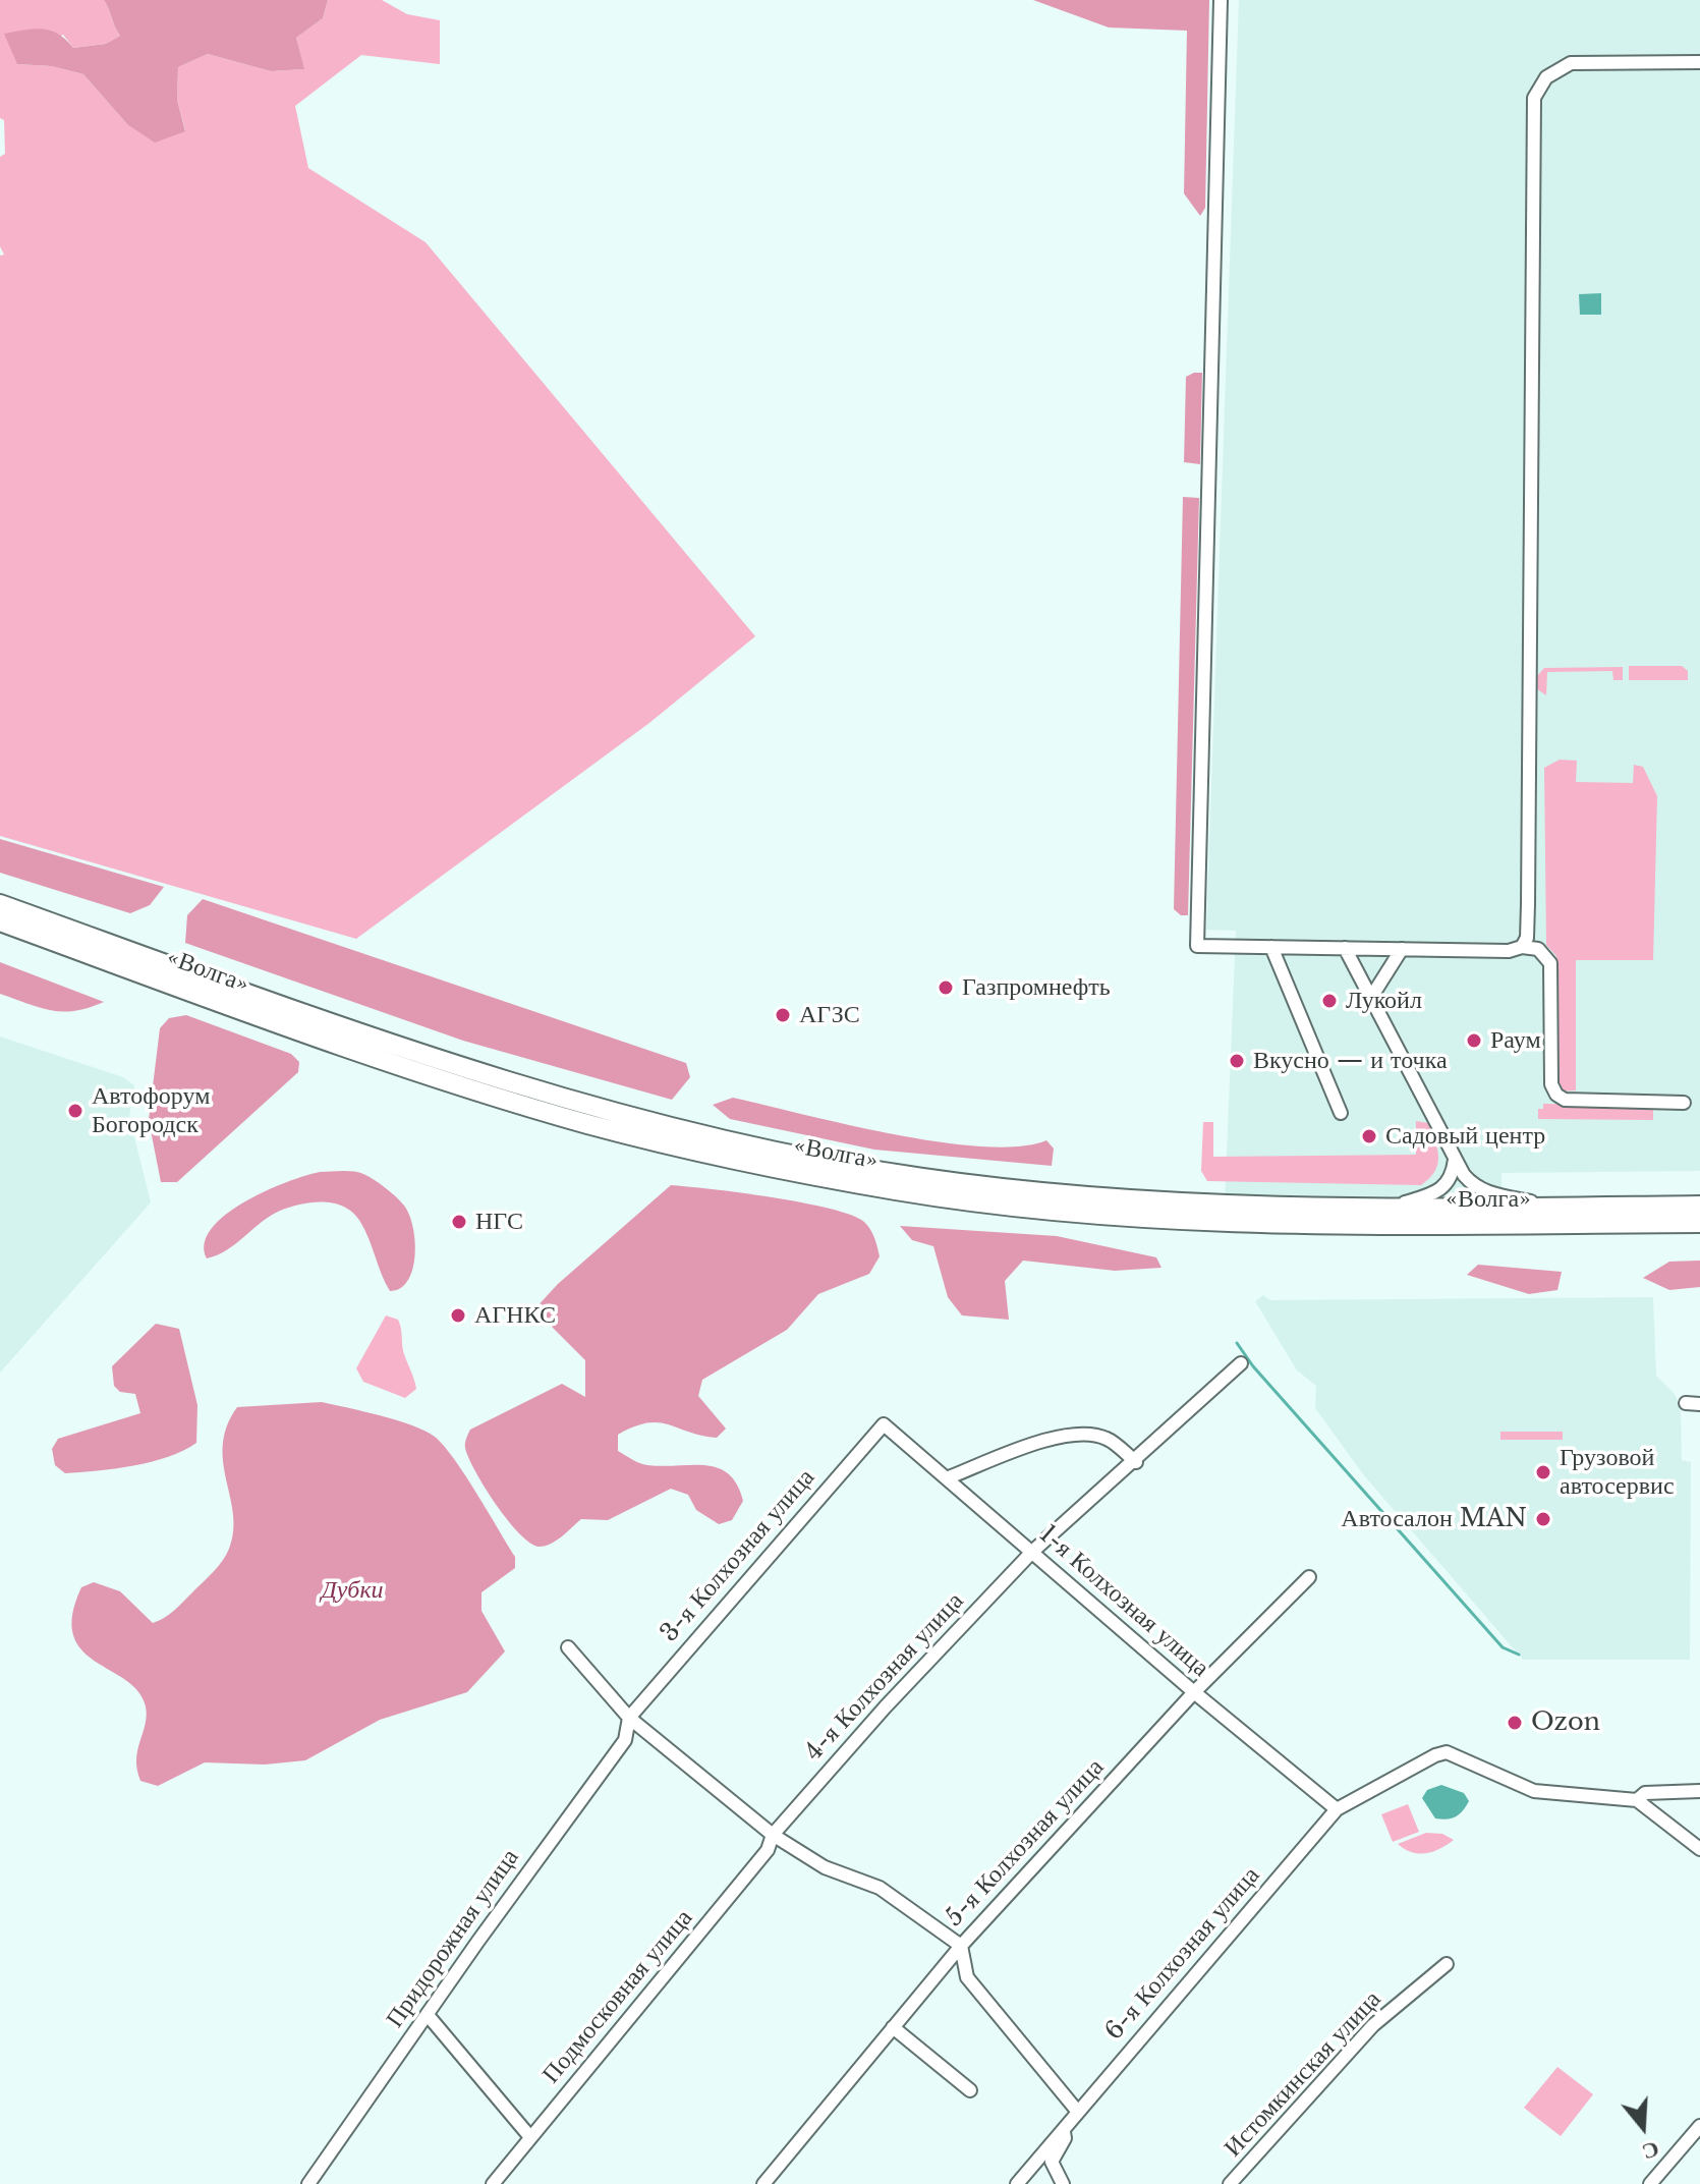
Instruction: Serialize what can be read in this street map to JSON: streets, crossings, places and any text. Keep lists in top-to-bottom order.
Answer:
{
  "streets": {
    "highway": ["«Волга»"],
    "street": [
      "3-я Колхозная улица",
      "1-я Колхозная улица",
      "4-я Колхозная улица",
      "5-я Колхозная улица",
      "Придорожная улица",
      "6-я Колхозная улица",
      "Подмосковная улица",
      "Истомкинская улица"
    ]
  },
  "crossings": [
    ["3-я Колхозная улица", "1-я Колхозная улица"],
    ["3-я Колхозная улица", "Придорожная улица"],
    ["1-я Колхозная улица", "4-я Колхозная улица"],
    ["1-я Колхозная улица", "5-я Колхозная улица"],
    ["1-я Колхозная улица", "6-я Колхозная улица"],
    ["4-я Колхозная улица", "Подмосковная улица"]
  ],
  "parks": ["Дубки"],
  "places": [
    "Газпромнефть",
    "Лукойл",
    "АГЗС",
    "Раум",
    "Вкусно — и точка",
    "Автофорум Богородск",
    "Садовый центр",
    "НГС",
    "АГНКС",
    "Грузовой автосервис",
    "Автосалон MAN",
    "Ozon"
  ],
  "north": "bottom"
}
